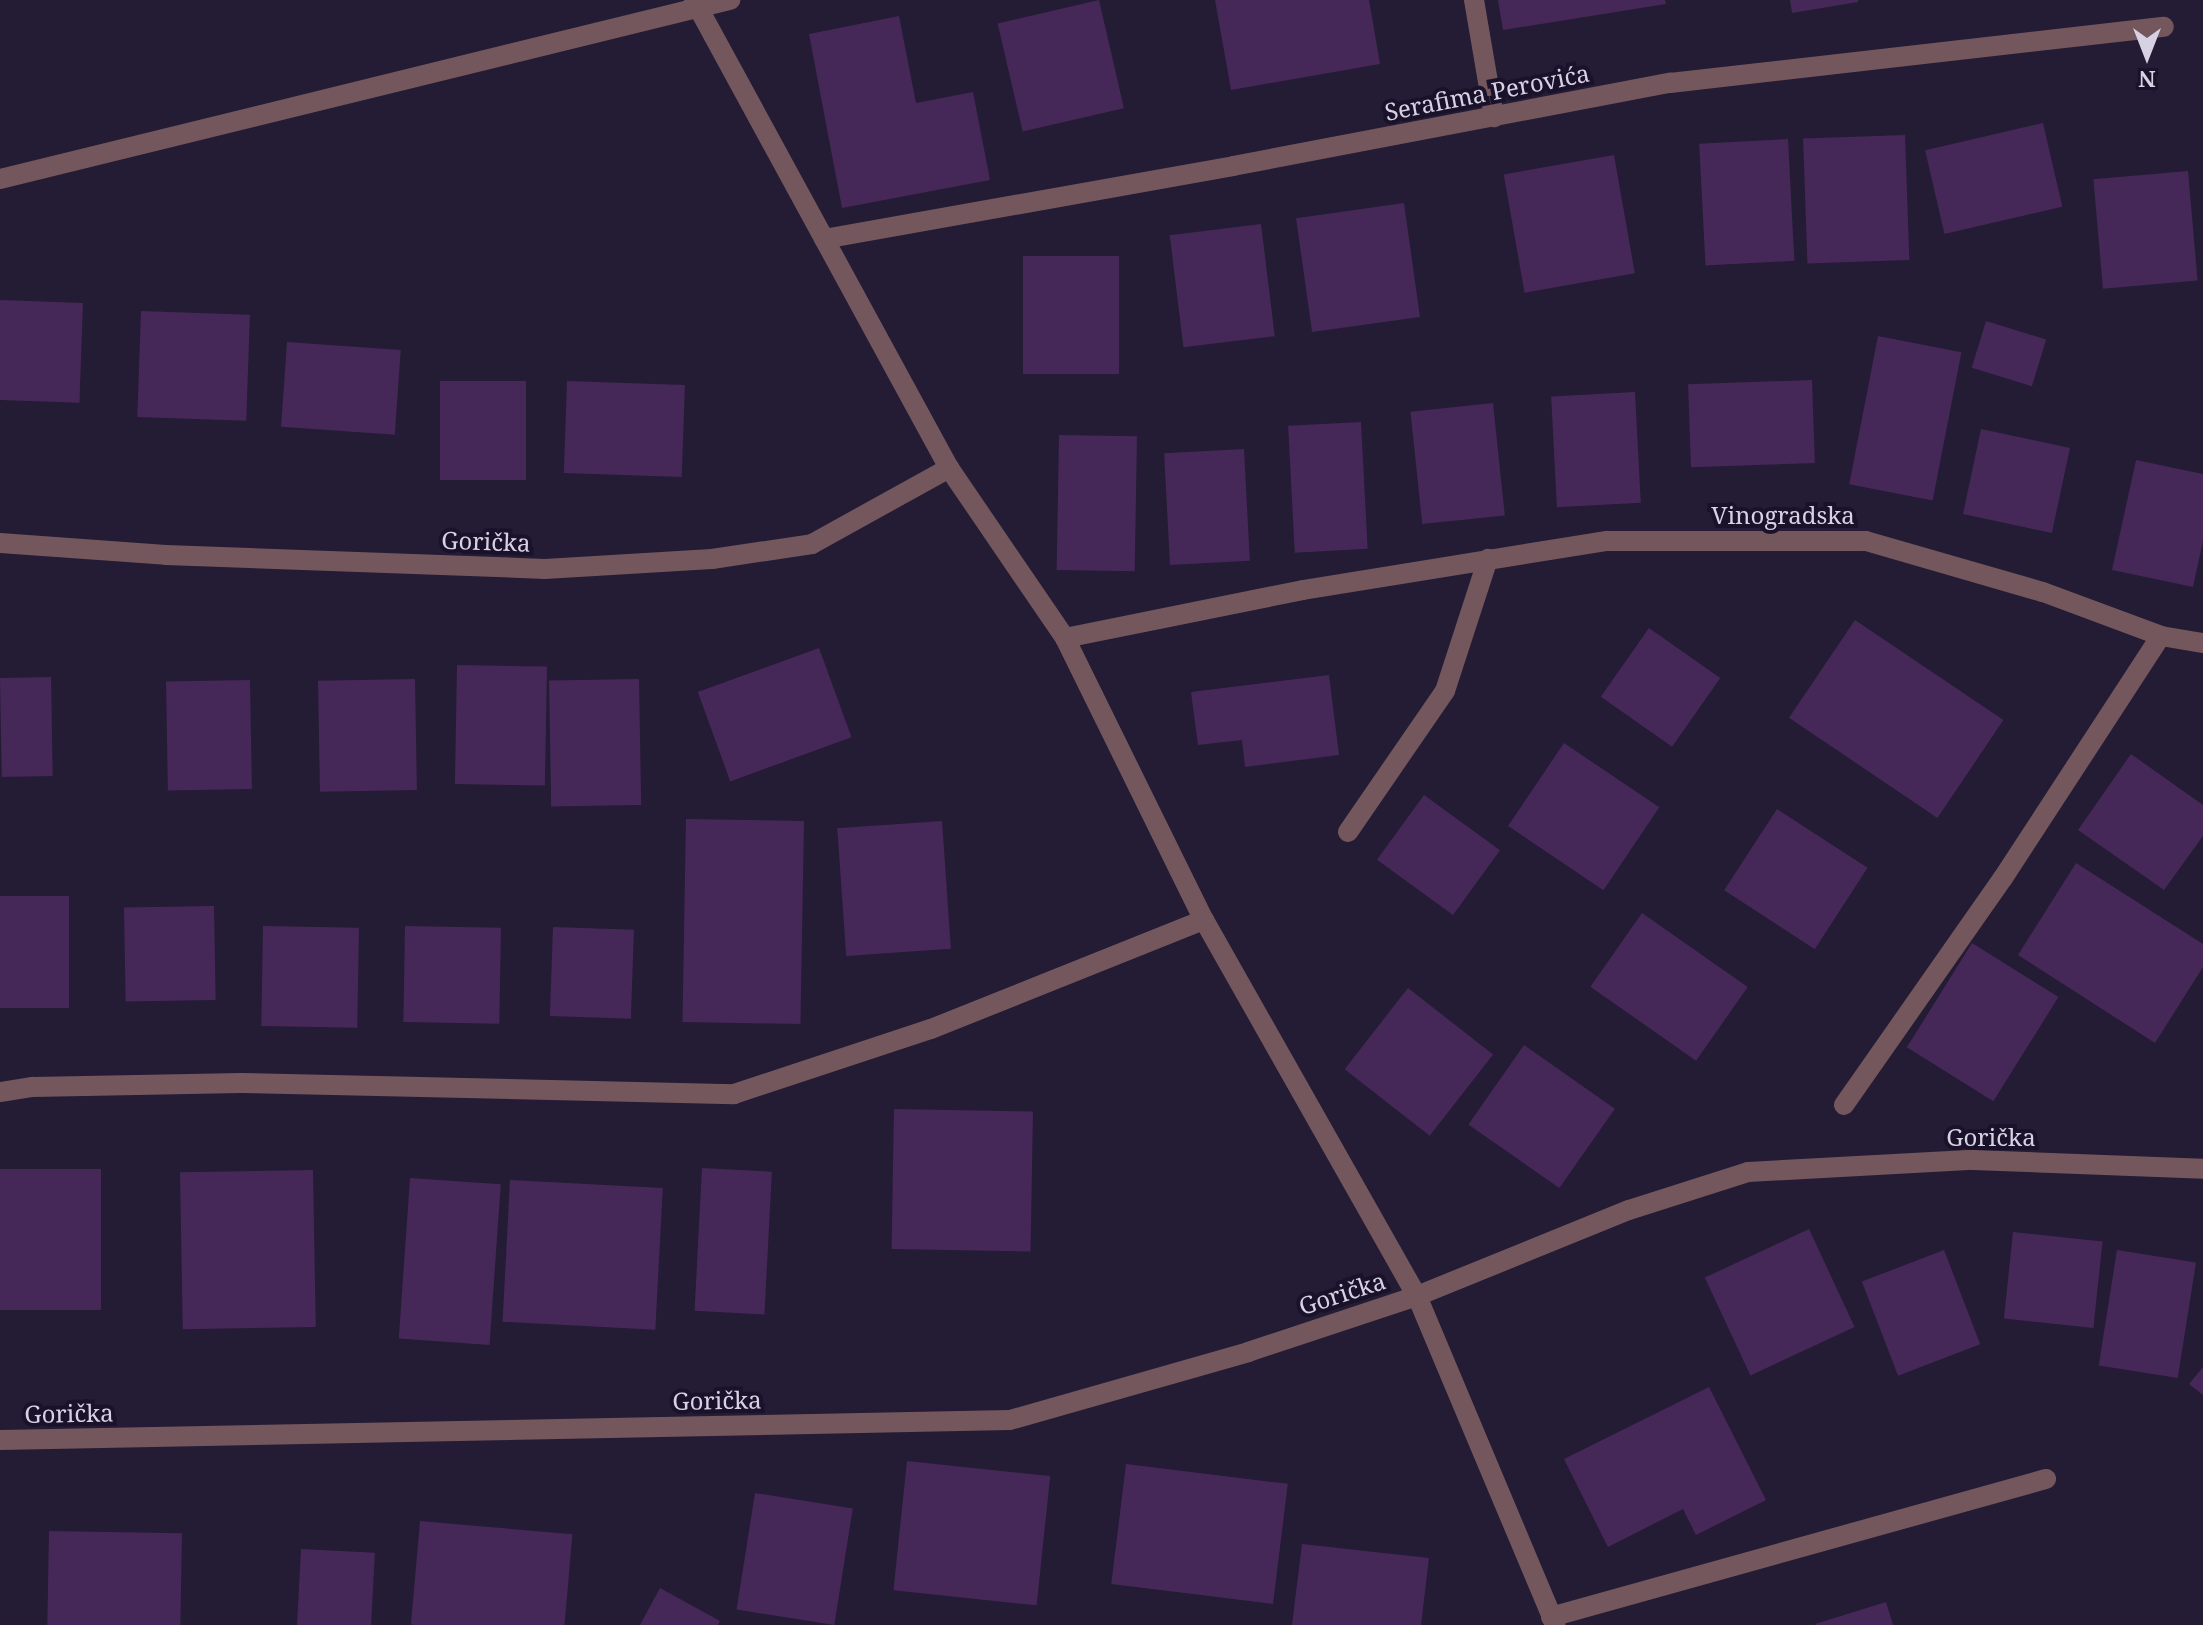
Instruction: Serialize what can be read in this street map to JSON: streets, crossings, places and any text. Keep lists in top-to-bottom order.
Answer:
{
  "streets": {
    "street": ["Serafima Perovića", "Vinogradska", "Gorička"]
  },
  "crossings": [
    ["Serafima Perovića", "Gorička"],
    ["Vinogradska", "Gorička"]
  ],
  "north": "bottom"
}
